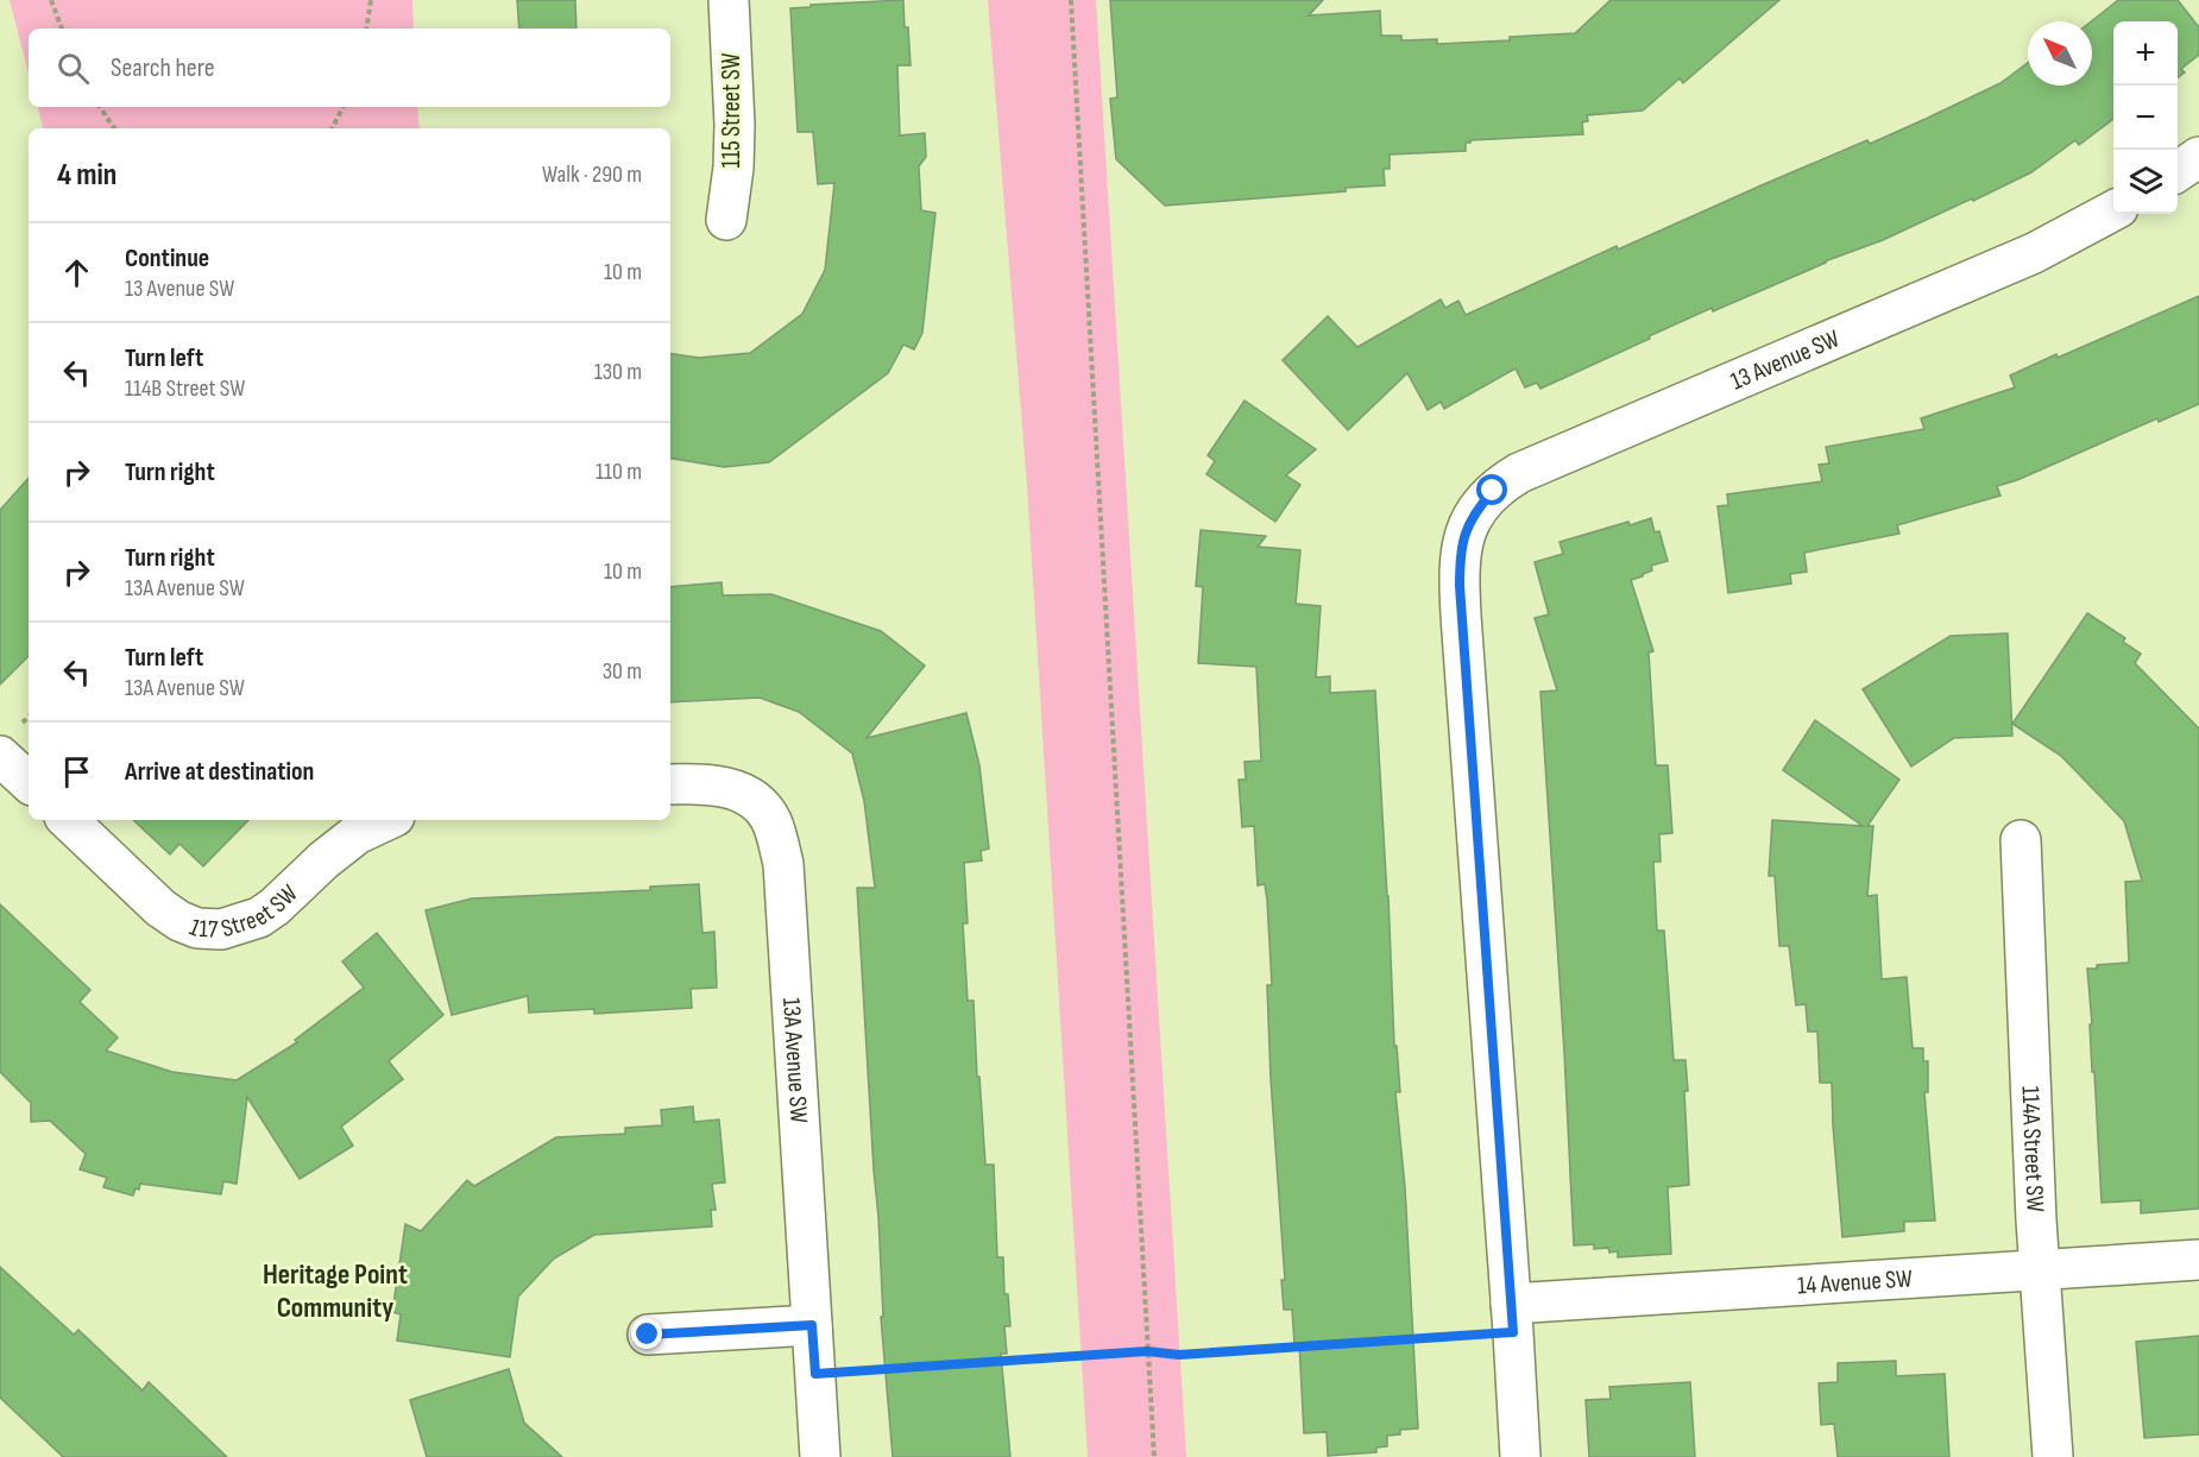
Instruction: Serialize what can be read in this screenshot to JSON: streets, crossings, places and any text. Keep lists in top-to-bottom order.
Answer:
{
  "streets": {
    "street": [
      "115 Street SW",
      "13 Avenue SW",
      "117 Street SW",
      "13A Avenue SW",
      "114A Street SW",
      "14 Avenue SW"
    ]
  },
  "crossings": [
    ["13 Avenue SW", "14 Avenue SW"],
    ["114A Street SW", "14 Avenue SW"]
  ],
  "districts": ["Heritage Point Community"],
  "north": "top left",
  "page": {
    "map_buttons": ["+", "−"],
    "search": "Search here",
    "heading": ["4 min", "Walk · 290 m"],
    "list": [
      ["Continue", "13 Avenue SW", "10 m"],
      ["Turn left", "114B Street SW", "130 m"],
      ["Turn right", "110 m"],
      ["Turn right", "13A Avenue SW", "10 m"],
      ["Turn left", "13A Avenue SW", "30 m"],
      "Arrive at destination"
    ]
  }
}
